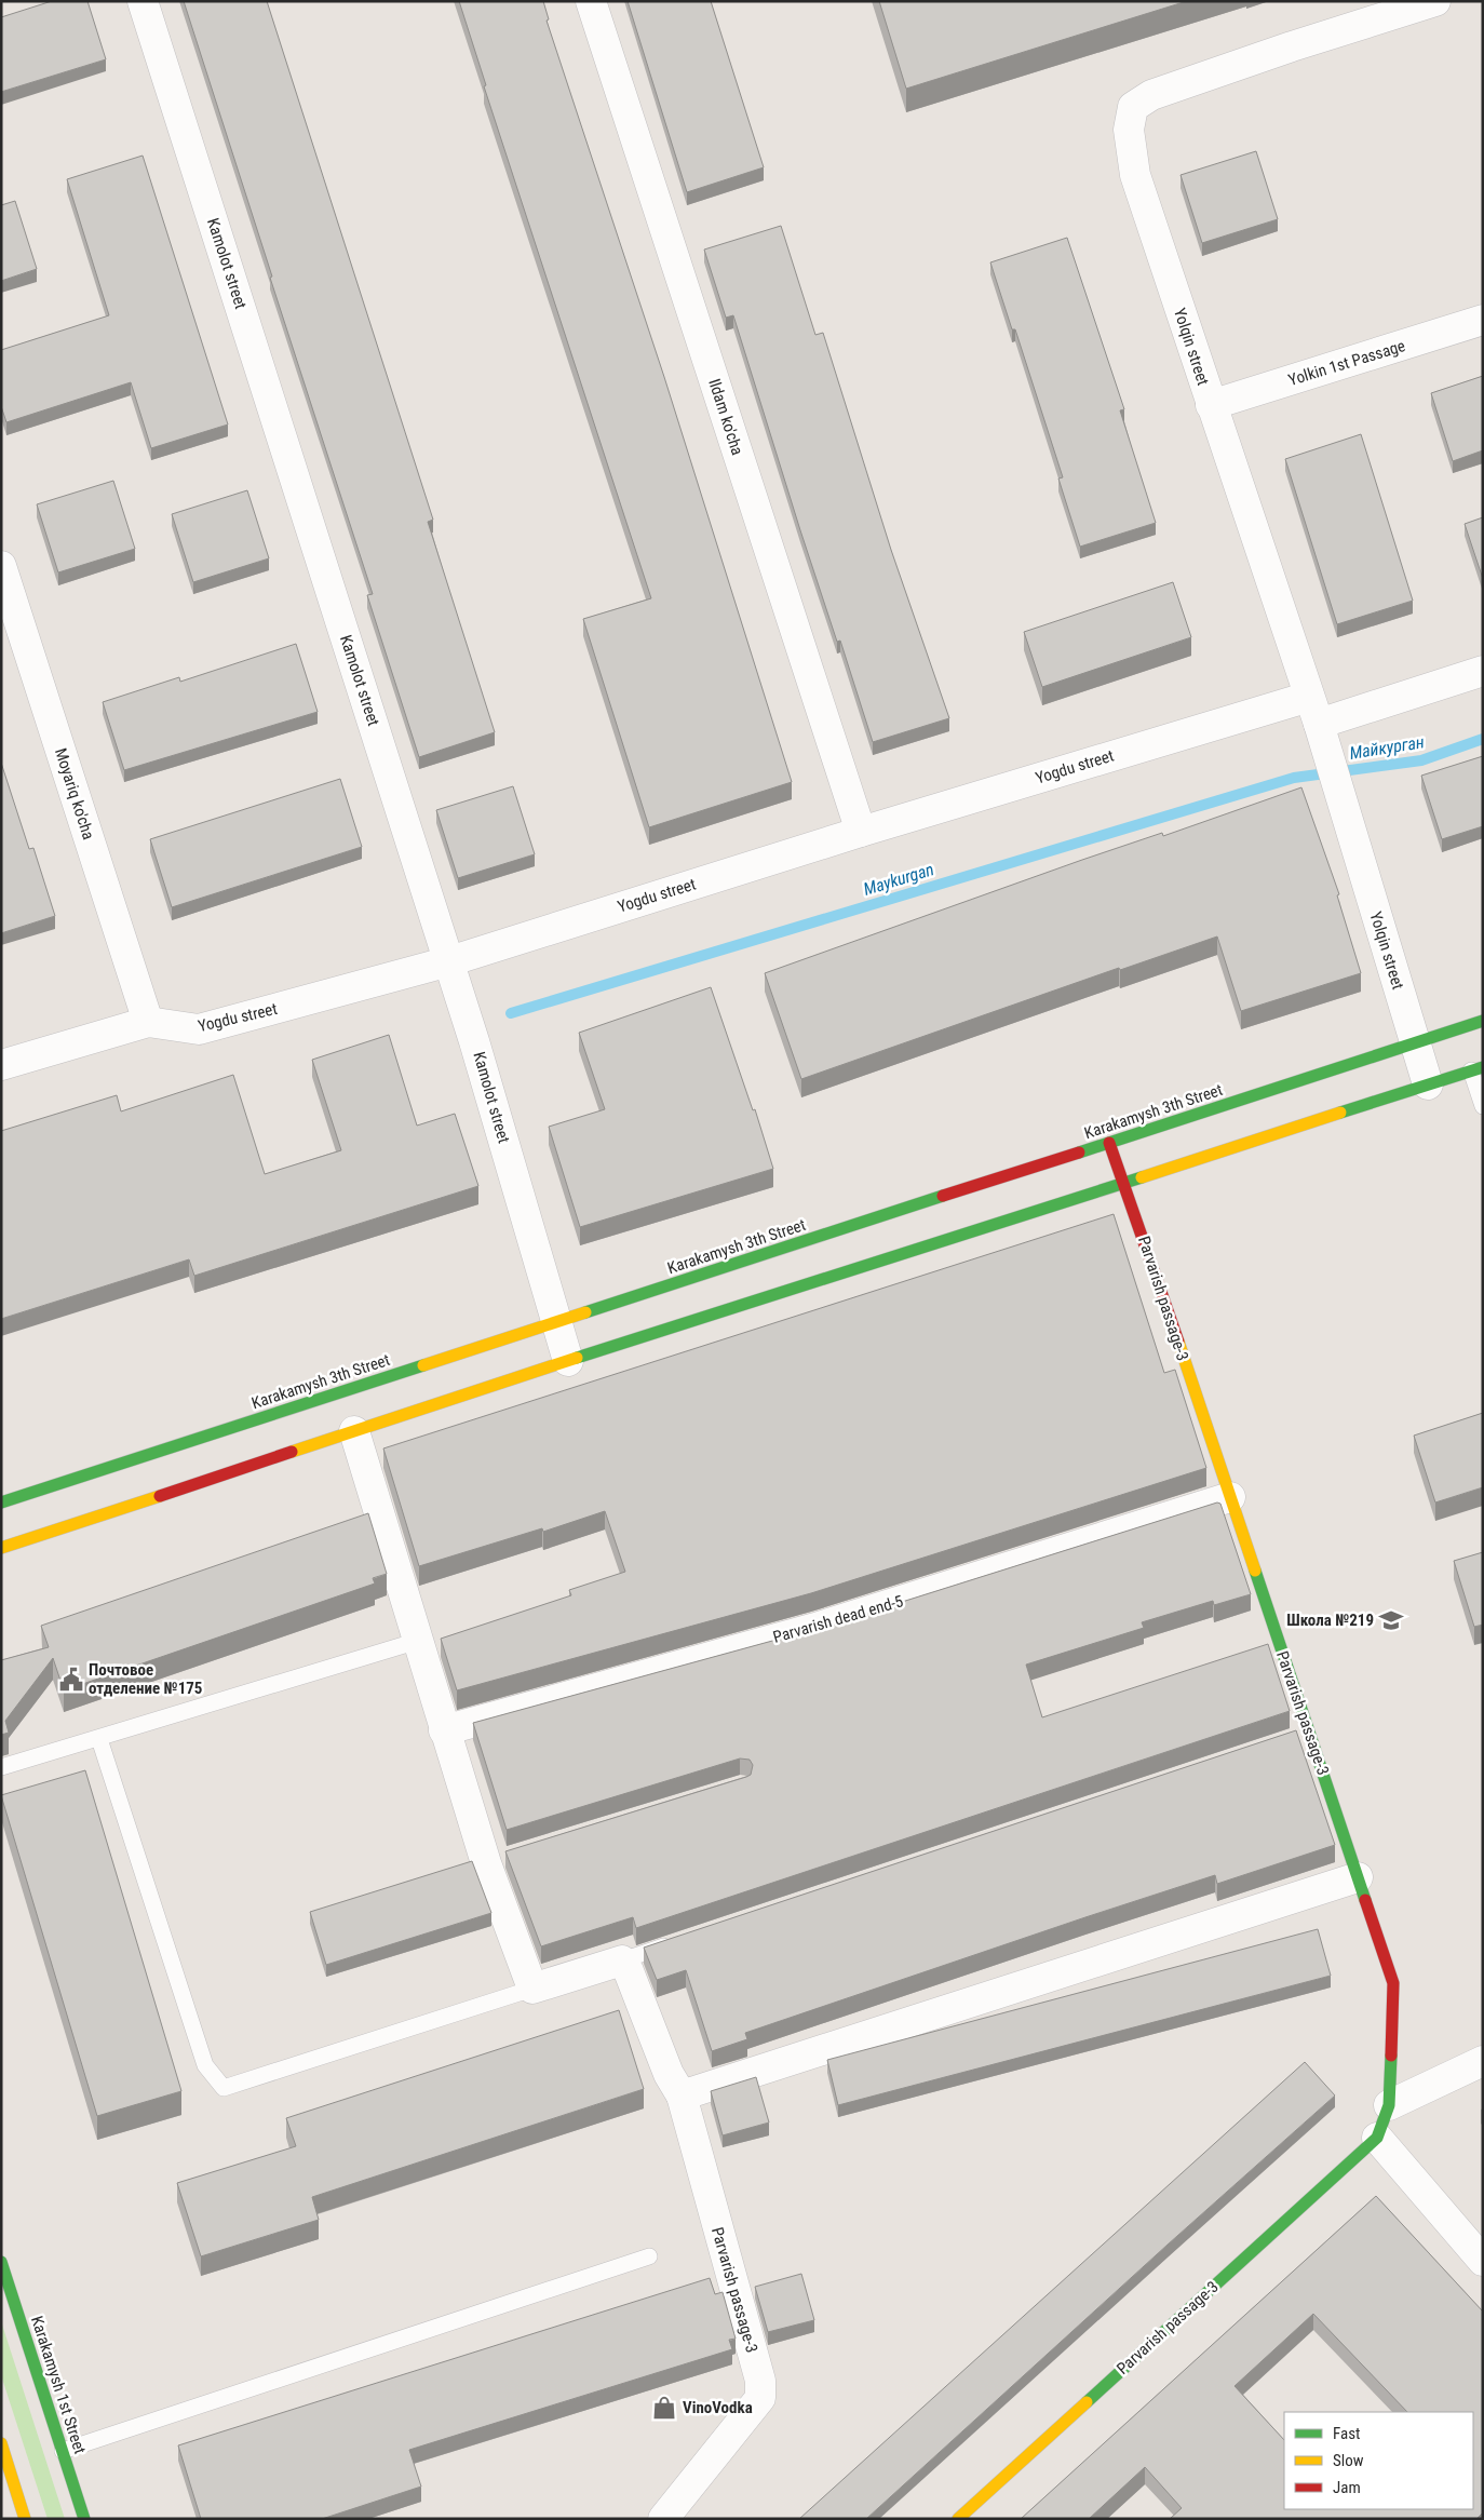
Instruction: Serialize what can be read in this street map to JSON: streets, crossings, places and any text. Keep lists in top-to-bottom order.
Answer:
{
  "streets": {
    "main road": ["Karakamysh 3th Street", "Parvarish passage-3", "Karakamysh 1st Street"],
    "street": [
      "Kamolot street",
      "Yolqin street",
      "Yolkin 1st Passage",
      "Ildam ko'cha",
      "Yogdu street",
      "Moyariq ko'cha",
      "Parvarish dead end-5"
    ]
  },
  "crossings": [
    ["Kamolot street", "Yogdu street"],
    ["Kamolot street", "Karakamysh 3th Street"],
    ["Yolqin street", "Yolkin 1st Passage"],
    ["Yolqin street", "Yogdu street"],
    ["Yolqin street", "Karakamysh 3th Street"],
    ["Ildam ko'cha", "Yogdu street"],
    ["Yogdu street", "Moyariq ko'cha"],
    ["Karakamysh 3th Street", "Parvarish passage-3"],
    ["Parvarish passage-3", "Parvarish dead end-5"]
  ],
  "water": ["Майкурган", "Maykurgan"],
  "places": {
    "school or university": ["Школа №219"],
    "public building": ["Почтовое отделение №175"],
    "shop": ["VinoVodka"]
  },
  "legend": ["Fast", "Slow", "Jam"]
}
